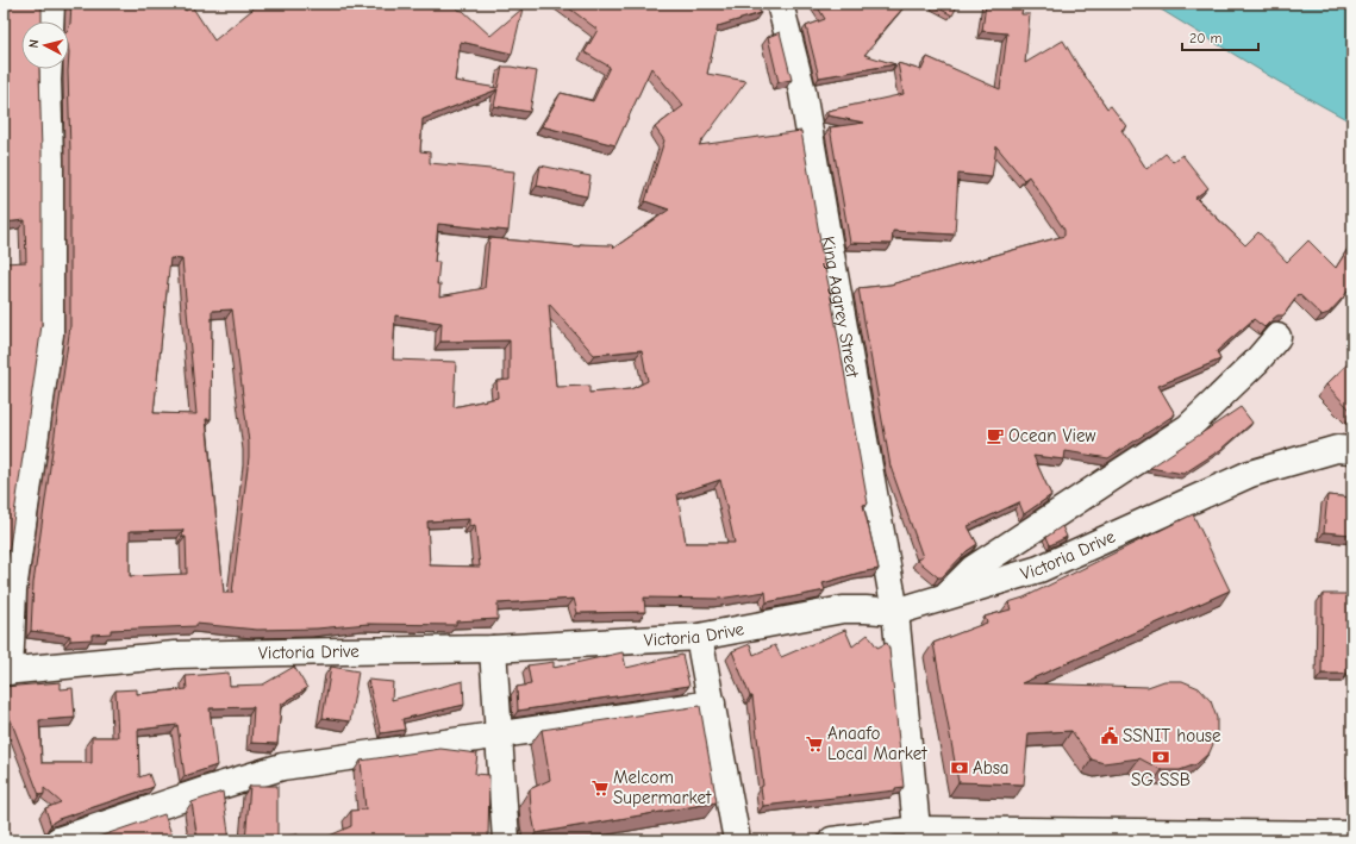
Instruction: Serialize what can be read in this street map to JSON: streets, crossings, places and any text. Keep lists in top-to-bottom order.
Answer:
{
  "streets": {
    "street": ["King Aggrey Street", "Victoria Drive"]
  },
  "crossings": [
    ["King Aggrey Street", "Victoria Drive"]
  ],
  "places": {
    "cafe": ["Ocean View"],
    "public building": ["SSNIT house"],
    "supermarket": ["Anaafo Local Market", "Melcom Supermarket"],
    "bank": ["SG SSB", "Absa"]
  },
  "scale_bar": "20 m",
  "north": "left"
}
